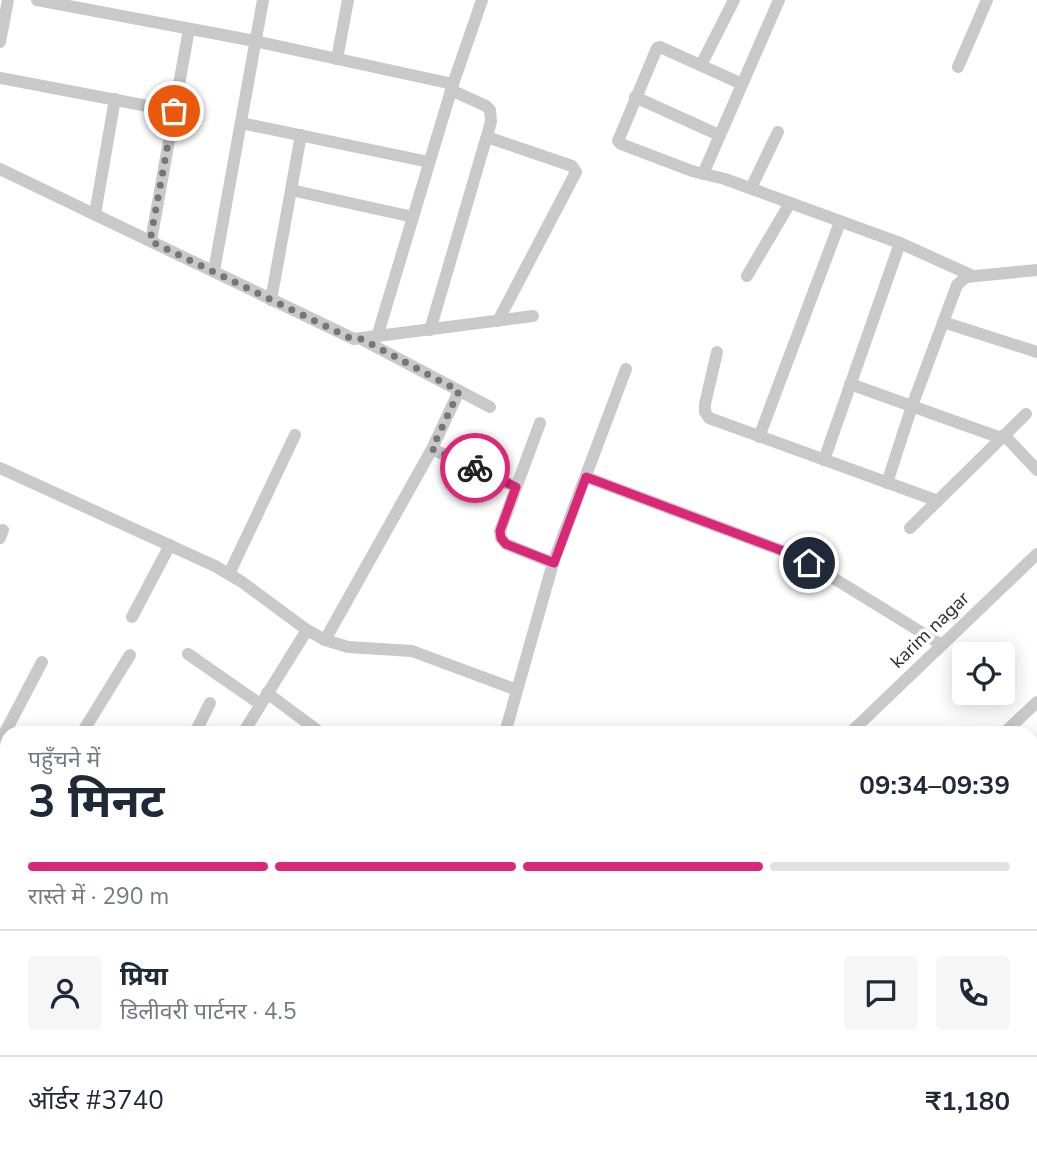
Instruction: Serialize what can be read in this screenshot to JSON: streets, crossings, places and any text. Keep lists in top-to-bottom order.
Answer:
{
  "streets": {
    "street": ["karim nagar"]
  },
  "page": {
    "heading": ["3 मिनट", "पहुँचने में", "09:34–09:39"],
    "panel": [
      "प्रिया",
      "डिलीवरी पार्टनर · 4.5",
      "ऑर्डर #3740",
      "₹1,180"
    ],
    "bar": "रास्ते में · 290 m"
  }
}
